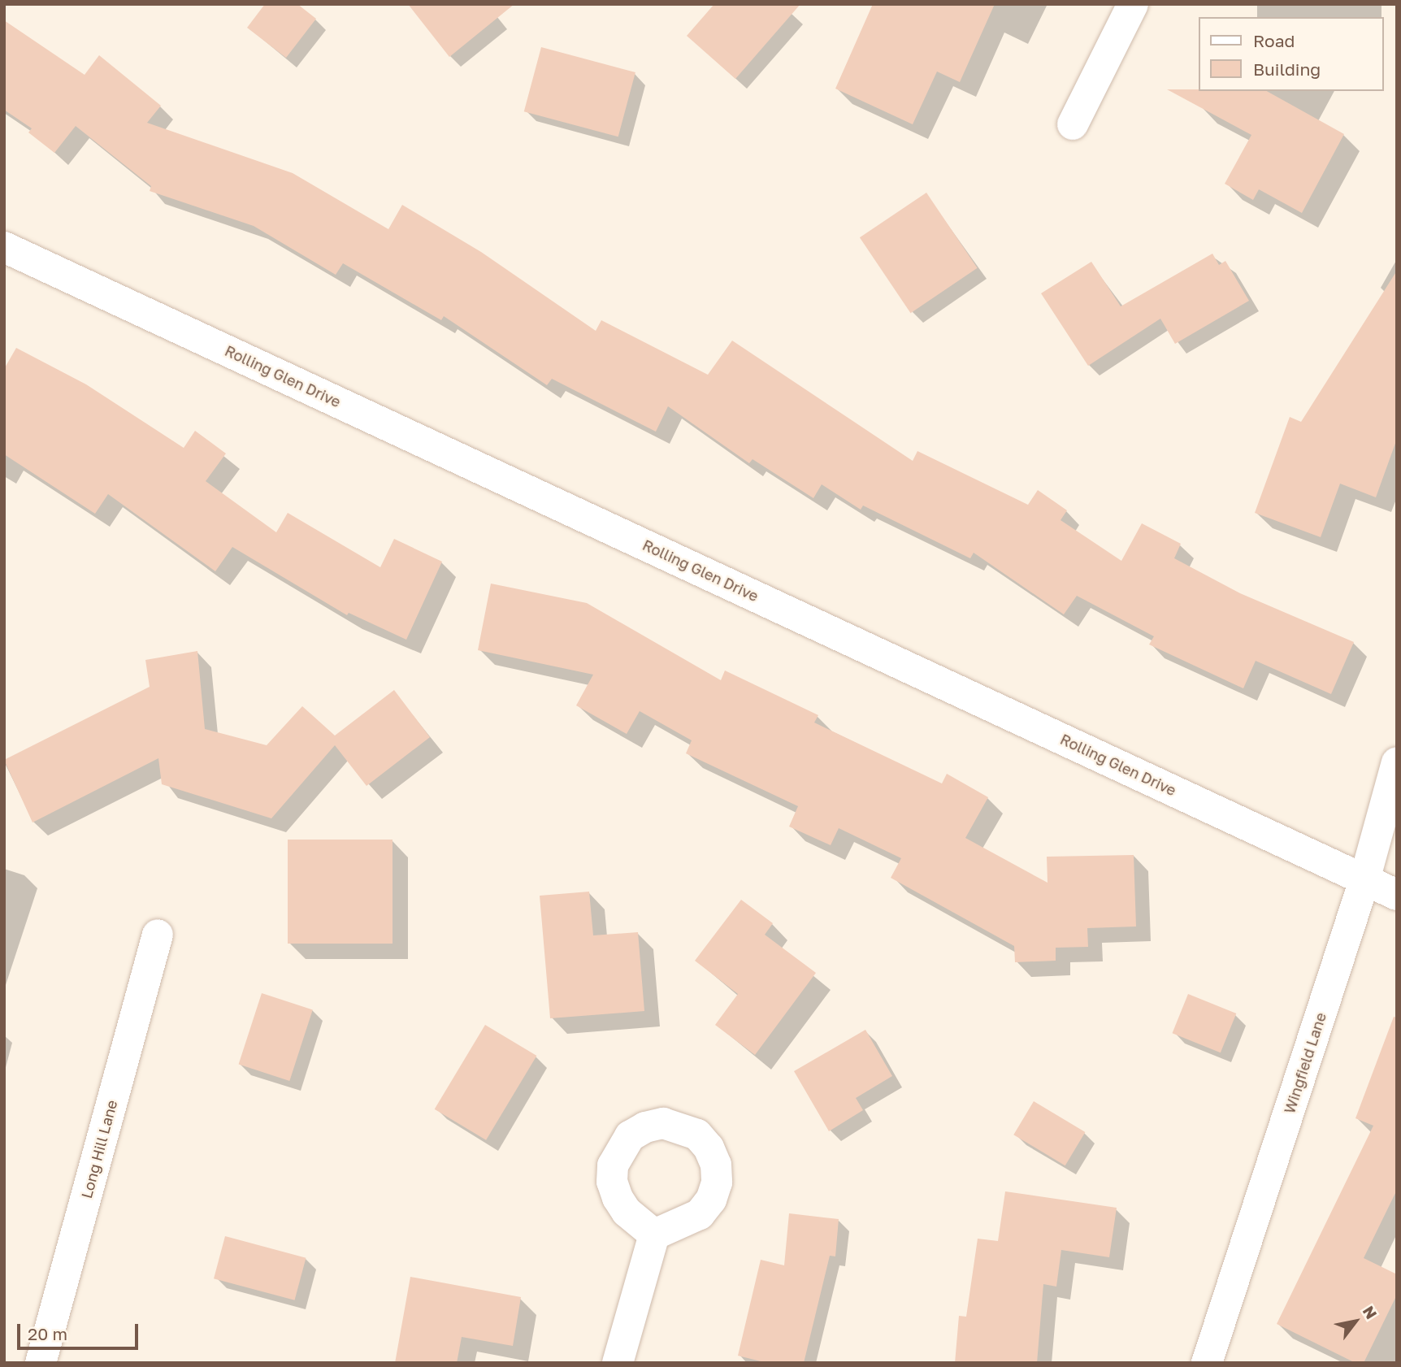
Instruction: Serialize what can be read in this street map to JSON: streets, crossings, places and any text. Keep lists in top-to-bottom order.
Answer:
{
  "streets": {
    "street": ["Rolling Glen Drive", "Wingfield Lane", "Long Hill Lane"]
  },
  "crossings": [
    ["Rolling Glen Drive", "Wingfield Lane"]
  ],
  "legend": ["Road", "Building"],
  "scale_bar": "20 m",
  "north": "top right"
}
